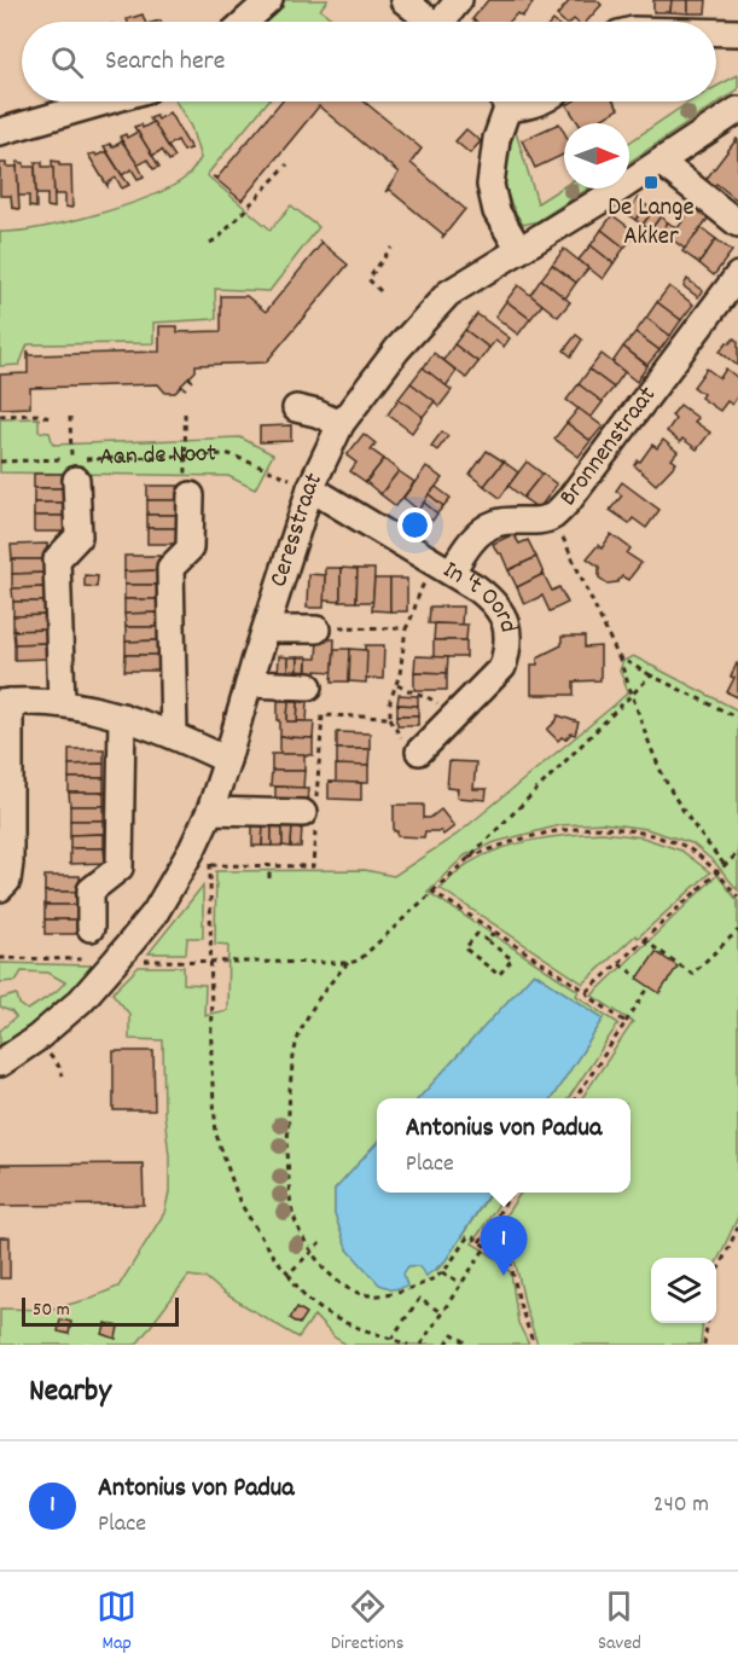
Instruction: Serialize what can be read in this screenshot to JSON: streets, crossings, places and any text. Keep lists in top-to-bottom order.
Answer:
{
  "streets": {
    "street": [
      "Bronnenstraat",
      "Aan de Noot",
      "Ceresstraat",
      "In 't Oord"
    ]
  },
  "crossings": [
    ["Bronnenstraat", "In 't Oord"],
    ["Aan de Noot", "Ceresstraat"],
    ["Aan de Noot", "In 't Oord"],
    ["Ceresstraat", "In 't Oord"]
  ],
  "places": {
    "transit": ["De Lange Akker"]
  },
  "scale_bar": "50 m",
  "north": "right",
  "page": {
    "search": "Search here",
    "popup": ["Antonius von Padua", "Place"],
    "pins": "1",
    "scale": "50 m",
    "heading": "Nearby",
    "list": [
      {
        "mark": "1",
        "name": "Antonius von Padua",
        "note": "Place",
        "value": "240 m"
      }
    ],
    "nav": ["Map", "Directions", "Saved"]
  }
}
